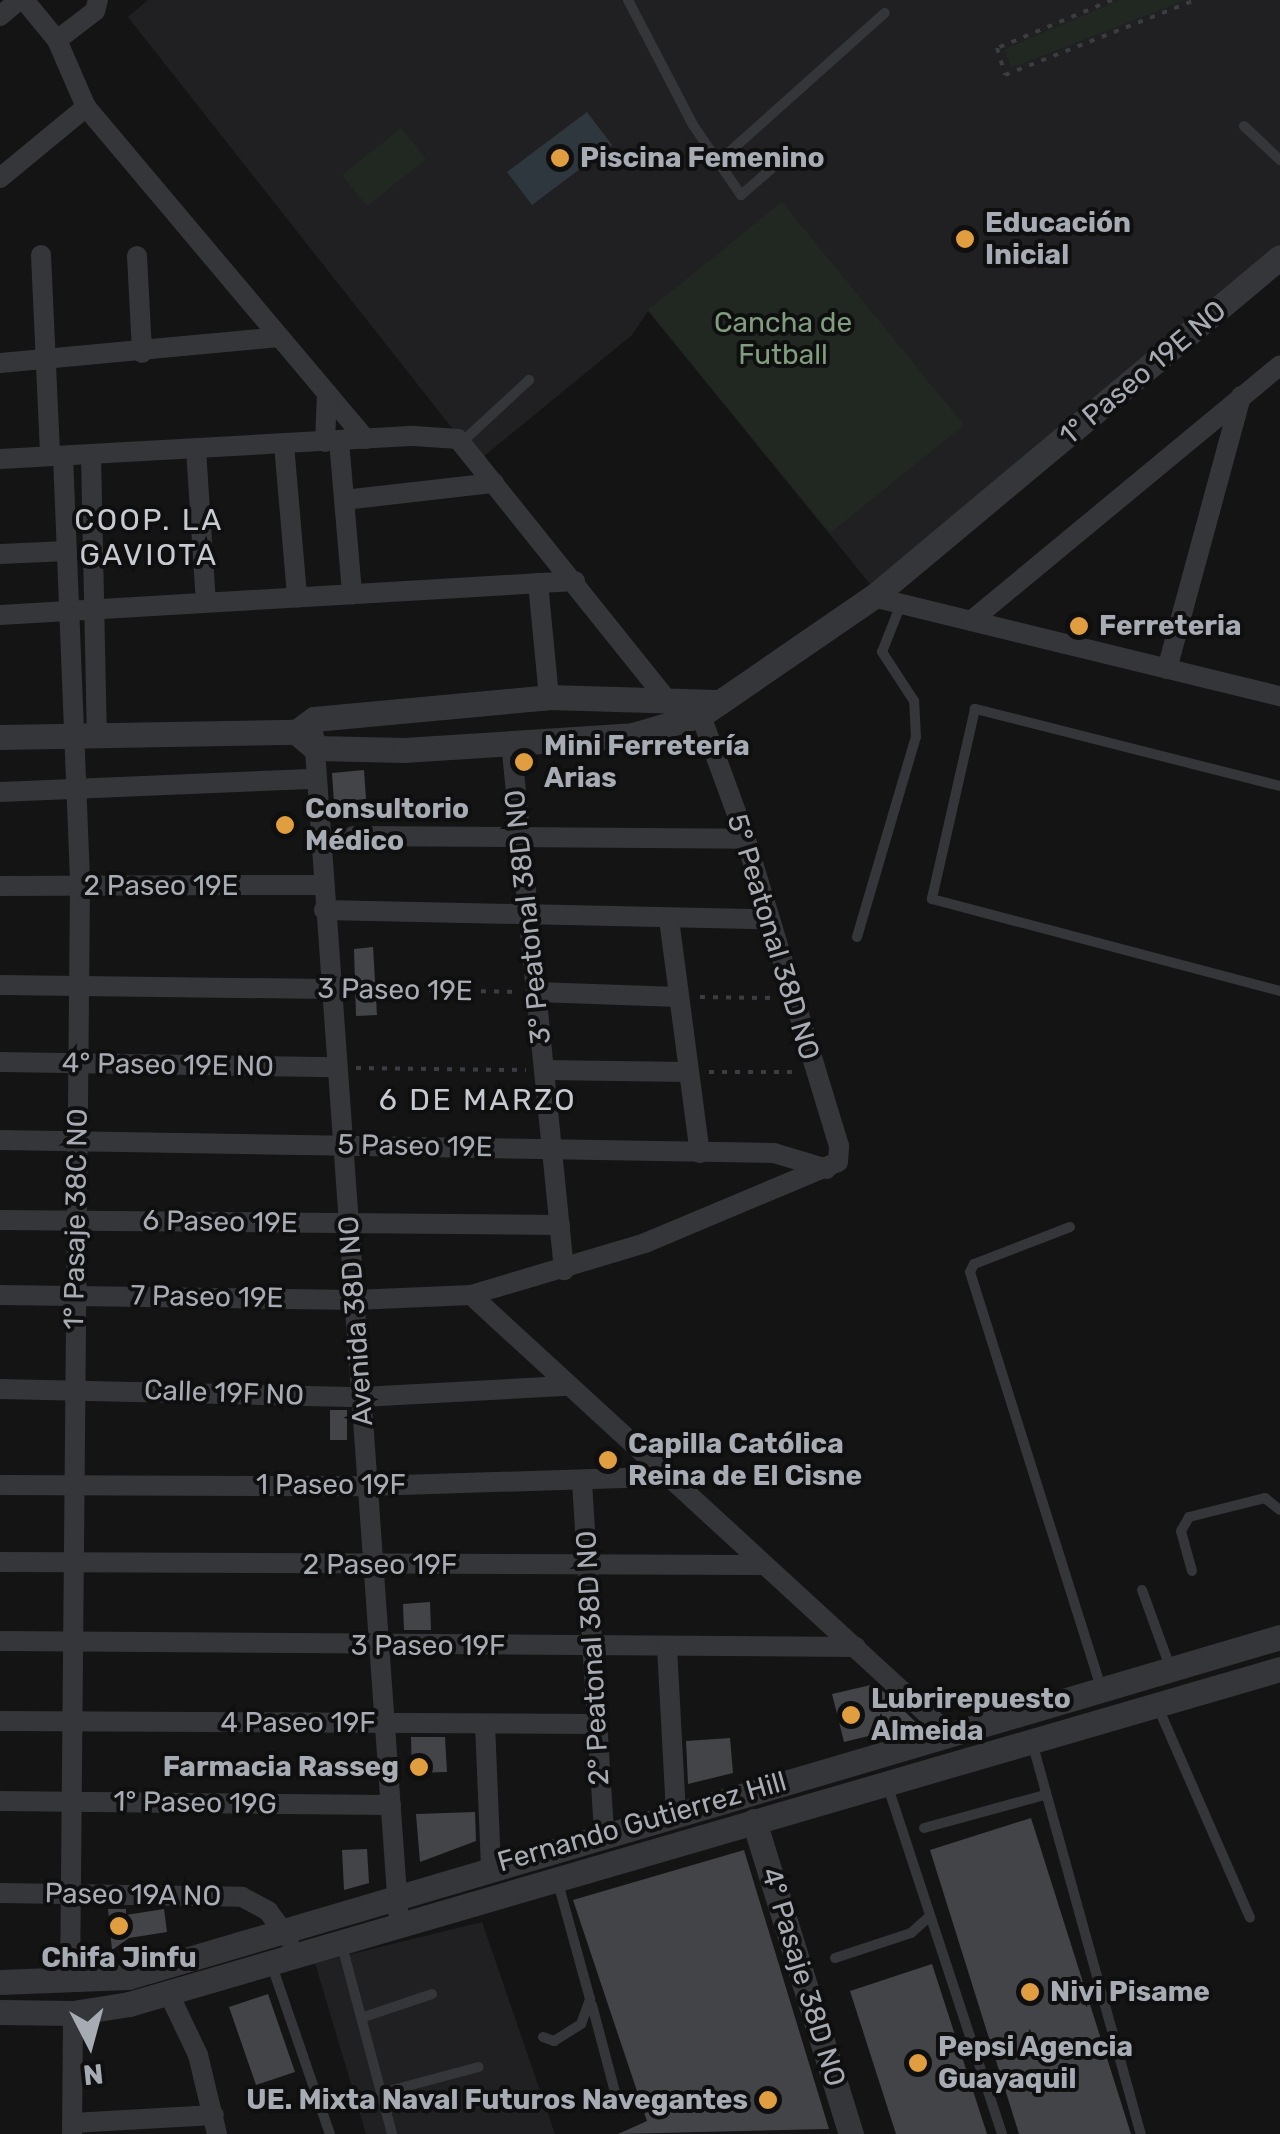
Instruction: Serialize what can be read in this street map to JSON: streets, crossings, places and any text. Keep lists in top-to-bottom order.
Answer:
{
  "streets": {
    "street": [
      "1° Paseo 19E NO",
      "2 Paseo 19E",
      "3° Peatonal 38D NO",
      "5° Peatonal 38D NO",
      "3 Paseo 19E",
      "4° Paseo 19E NO",
      "5 Paseo 19E",
      "1° Pasaje 38C NO",
      "6 Paseo 19E",
      "7 Paseo 19E",
      "Avenida 38D NO",
      "Calle 19F NO",
      "1 Paseo 19F",
      "2 Paseo 19F",
      "3 Paseo 19F",
      "2° Peatonal 38D NO",
      "4 Paseo 19F",
      "1° Paseo 19G",
      "Fernando Gutierrez Hill",
      "Paseo 19A NO",
      "4° Pasaje 38D NO"
    ]
  },
  "crossings": [
    ["1° Paseo 19E NO", "3° Peatonal 38D NO"],
    ["1° Paseo 19E NO", "5° Peatonal 38D NO"],
    ["1° Paseo 19E NO", "Avenida 38D NO"],
    ["2 Paseo 19E", "1° Pasaje 38C NO"],
    ["2 Paseo 19E", "Avenida 38D NO"],
    ["3° Peatonal 38D NO", "3 Paseo 19E"],
    ["3° Peatonal 38D NO", "5 Paseo 19E"],
    ["3° Peatonal 38D NO", "6 Paseo 19E"],
    ["3° Peatonal 38D NO", "7 Paseo 19E"],
    ["5° Peatonal 38D NO", "5 Paseo 19E"],
    ["5° Peatonal 38D NO", "7 Paseo 19E"],
    ["3 Paseo 19E", "1° Pasaje 38C NO"],
    ["3 Paseo 19E", "Avenida 38D NO"],
    ["4° Paseo 19E NO", "1° Pasaje 38C NO"],
    ["4° Paseo 19E NO", "Avenida 38D NO"],
    ["5 Paseo 19E", "1° Pasaje 38C NO"],
    ["5 Paseo 19E", "7 Paseo 19E"],
    ["5 Paseo 19E", "Avenida 38D NO"],
    ["1° Pasaje 38C NO", "6 Paseo 19E"],
    ["1° Pasaje 38C NO", "7 Paseo 19E"],
    ["1° Pasaje 38C NO", "Calle 19F NO"],
    ["1° Pasaje 38C NO", "1 Paseo 19F"],
    ["1° Pasaje 38C NO", "2 Paseo 19F"],
    ["1° Pasaje 38C NO", "3 Paseo 19F"],
    ["1° Pasaje 38C NO", "4 Paseo 19F"],
    ["1° Pasaje 38C NO", "1° Paseo 19G"],
    ["1° Pasaje 38C NO", "Fernando Gutierrez Hill"],
    ["1° Pasaje 38C NO", "Paseo 19A NO"],
    ["6 Paseo 19E", "Avenida 38D NO"],
    ["7 Paseo 19E", "Avenida 38D NO"],
    ["Avenida 38D NO", "Calle 19F NO"],
    ["Avenida 38D NO", "1 Paseo 19F"],
    ["Avenida 38D NO", "2 Paseo 19F"],
    ["Avenida 38D NO", "3 Paseo 19F"],
    ["Avenida 38D NO", "4 Paseo 19F"],
    ["Avenida 38D NO", "1° Paseo 19G"],
    ["Avenida 38D NO", "Fernando Gutierrez Hill"],
    ["1 Paseo 19F", "2° Peatonal 38D NO"],
    ["2 Paseo 19F", "2° Peatonal 38D NO"],
    ["3 Paseo 19F", "2° Peatonal 38D NO"],
    ["2° Peatonal 38D NO", "4 Paseo 19F"],
    ["2° Peatonal 38D NO", "Fernando Gutierrez Hill"],
    ["Fernando Gutierrez Hill", "Paseo 19A NO"],
    ["Fernando Gutierrez Hill", "4° Pasaje 38D NO"]
  ],
  "districts": ["COOP. LA GAVIOTA", "6 DE MARZO"],
  "parks": ["Cancha de Futball"],
  "places": [
    "Piscina Femenino",
    "Educación Inicial",
    "Ferreteria",
    "Mini Ferretería Arias",
    "Consultorio Médico",
    "Capilla Católica Reina de El Cisne",
    "Lubrirepuesto Almeida",
    "Farmacia Rasseg",
    "Chifa Jinfu",
    "Nivi Pisame",
    "Pepsi Agencia Guayaquil",
    "UE. Mixta Naval Futuros Navegantes"
  ],
  "north": "bottom"
}
